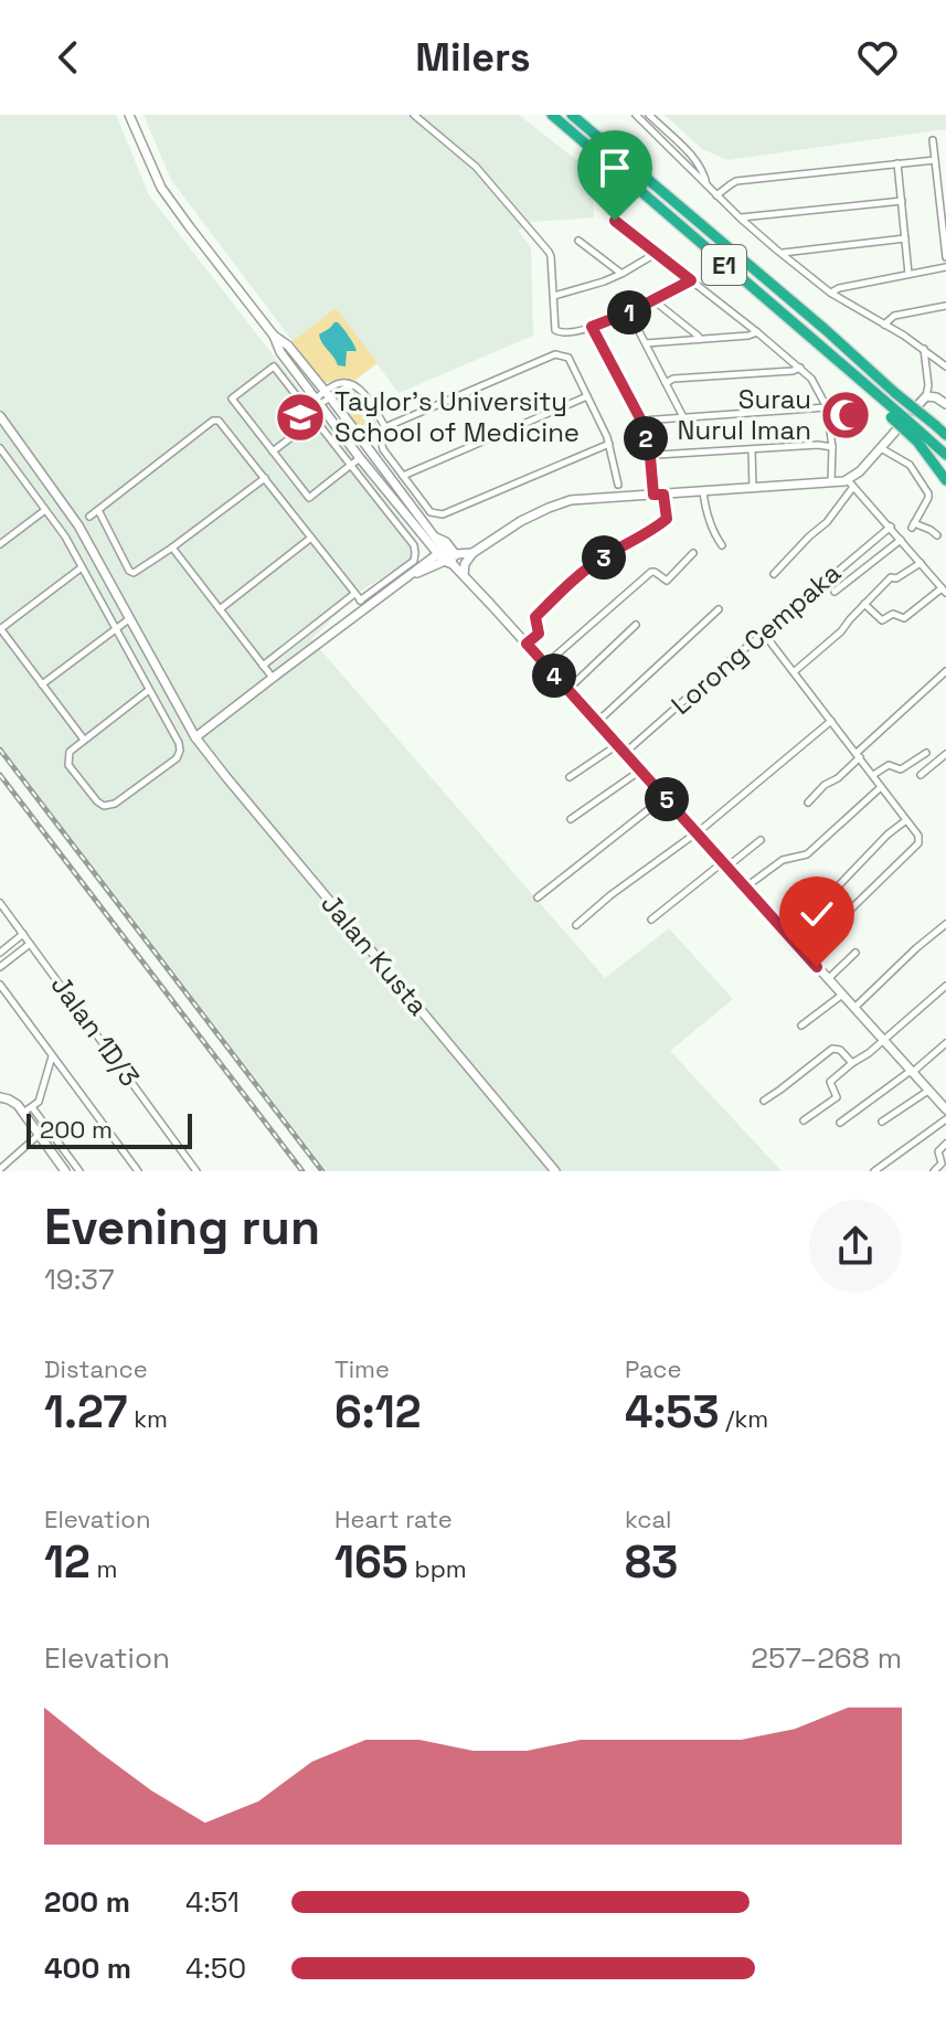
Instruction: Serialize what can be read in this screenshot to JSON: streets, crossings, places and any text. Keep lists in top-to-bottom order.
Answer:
{
  "streets": {
    "highway": ["E1"],
    "street": ["Lorong Cempaka", "Jalan Kusta", "Jalan 1D/3"]
  },
  "places": {
    "mosque": ["Surau Nurul Iman"],
    "school or university": ["Taylor's University School of Medicine"]
  },
  "scale_bar": "200 m",
  "page": {
    "header": "Milers",
    "pins": [
      "1",
      "2",
      "3",
      "4",
      "5"
    ],
    "scale": "200 m",
    "heading": ["Evening run", "19:37"],
    "stats": [
      ["Distance", "1.27 km"],
      ["Time", "6:12"],
      ["Pace", "4:53 /km"],
      ["Elevation", "12 m"],
      ["Heart rate", "165 bpm"],
      ["kcal", "83"]
    ],
    "chart": ["Elevation", "257–268 m"],
    "list": [
      {
        "name": "200 m",
        "note": "4:51"
      },
      {
        "name": "400 m",
        "note": "4:50"
      }
    ]
  }
}
